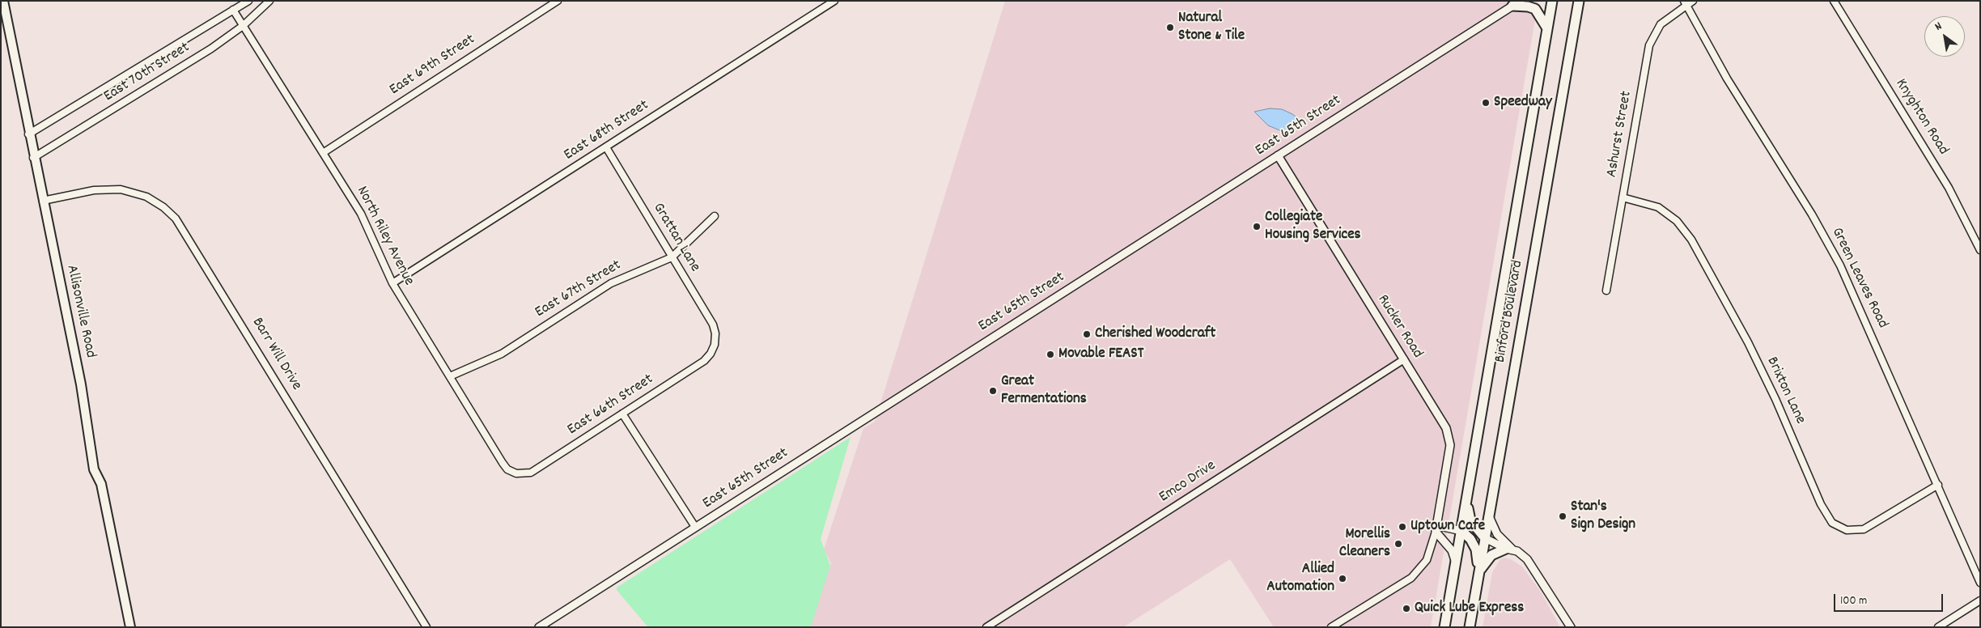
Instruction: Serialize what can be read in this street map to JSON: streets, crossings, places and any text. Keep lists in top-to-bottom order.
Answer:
{
  "streets": {
    "main road": ["Allisonville Road", "Binford Boulevard"],
    "street": [
      "East 69th Street",
      "East 70th Street",
      "Knyghton Road",
      "East 65th Street",
      "East 68th Street",
      "Ashurst Street",
      "North Riley Avenue",
      "Grattan Lane",
      "Green Leaves Road",
      "East 67th Street",
      "Rucker Road",
      "Barr Will Drive",
      "Brixton Lane",
      "East 66th Street",
      "Emco Drive"
    ]
  },
  "crossings": [
    ["East 69th Street", "North Riley Avenue"],
    ["East 70th Street", "North Riley Avenue"],
    ["East 70th Street", "Allisonville Road"],
    ["East 65th Street", "Rucker Road"],
    ["East 68th Street", "North Riley Avenue"],
    ["East 68th Street", "Grattan Lane"],
    ["Ashurst Street", "Green Leaves Road"],
    ["Ashurst Street", "Brixton Lane"],
    ["North Riley Avenue", "East 67th Street"],
    ["North Riley Avenue", "East 66th Street"],
    ["Grattan Lane", "East 67th Street"],
    ["Grattan Lane", "East 66th Street"],
    ["Green Leaves Road", "Brixton Lane"],
    ["Allisonville Road", "Barr Will Drive"],
    ["Rucker Road", "Emco Drive"]
  ],
  "places": [
    "Natural Stone & Tile",
    "Speedway",
    "Collegiate Housing Services",
    "Cherished Woodcraft",
    "Movable FEAST",
    "Great Fermentations",
    "Stan's Sign Design",
    "Uptown Cafe",
    "Morellis Cleaners",
    "Allied Automation",
    "Quick Lube Express"
  ],
  "scale_bar": "100 m",
  "north": "top left"
}
